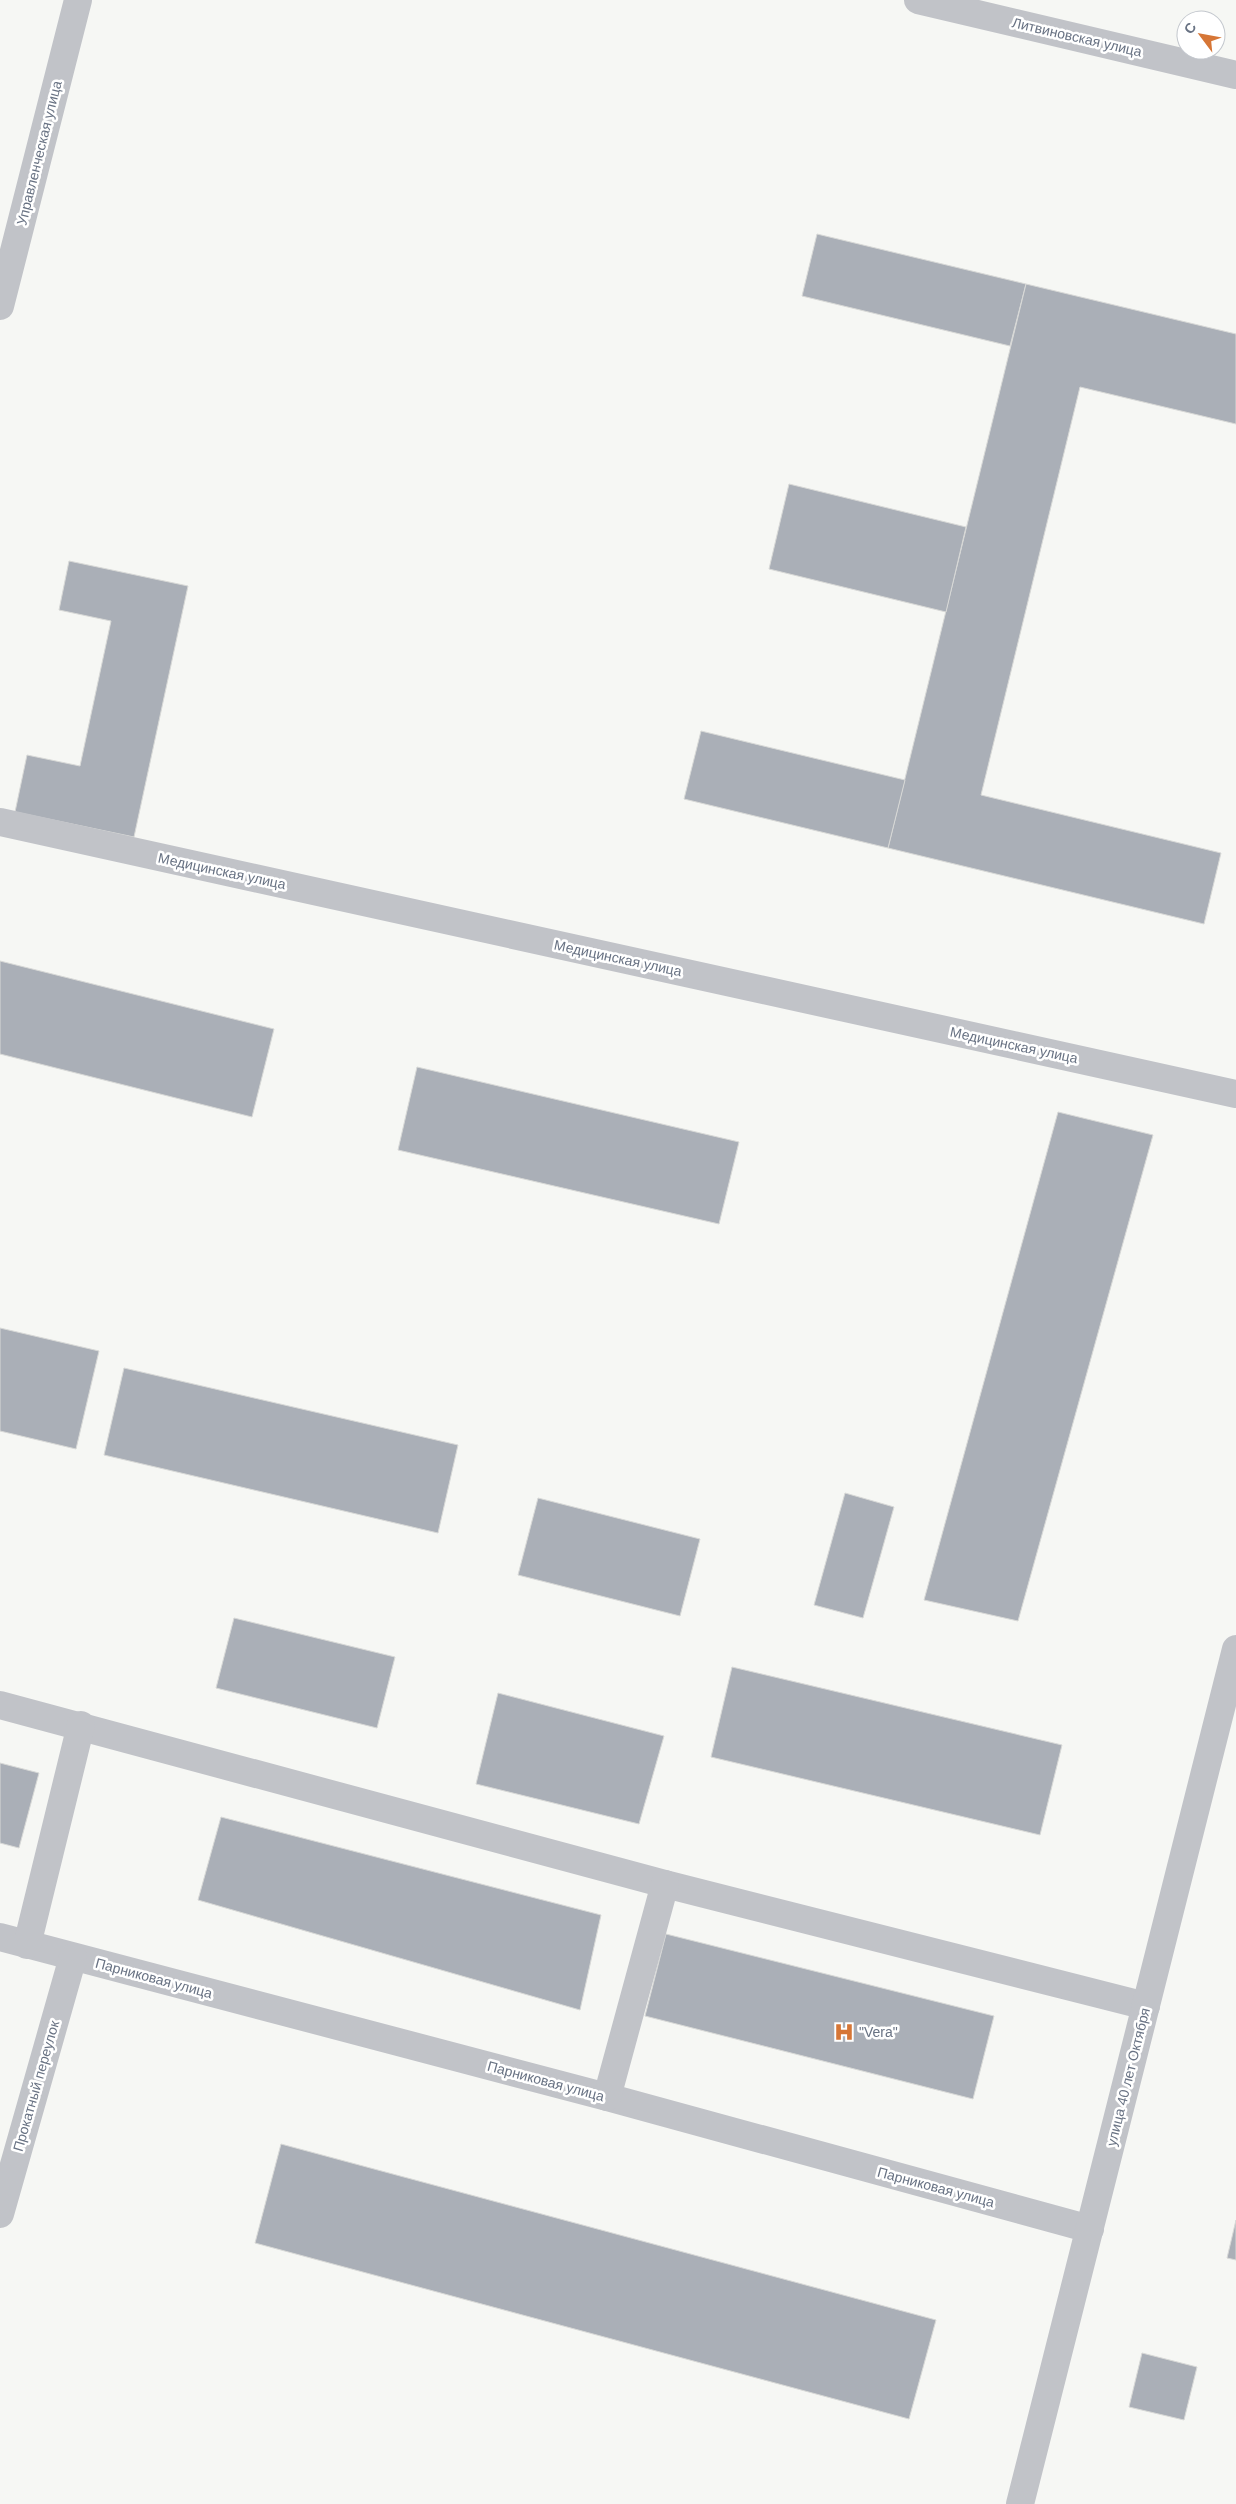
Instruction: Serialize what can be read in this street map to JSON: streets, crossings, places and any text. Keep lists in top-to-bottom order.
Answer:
{
  "streets": {
    "street": [
      "Литвиновская улица",
      "Управленческая улица",
      "Медицинская улица",
      "Парниковая улица",
      "улица 40 лет Октября",
      "Прокатный переулок"
    ]
  },
  "crossings": [
    ["Парниковая улица", "улица 40 лет Октября"],
    ["Парниковая улица", "Прокатный переулок"]
  ],
  "places": {
    "hospital": ["\"Vera\""]
  },
  "north": "top left"
}
